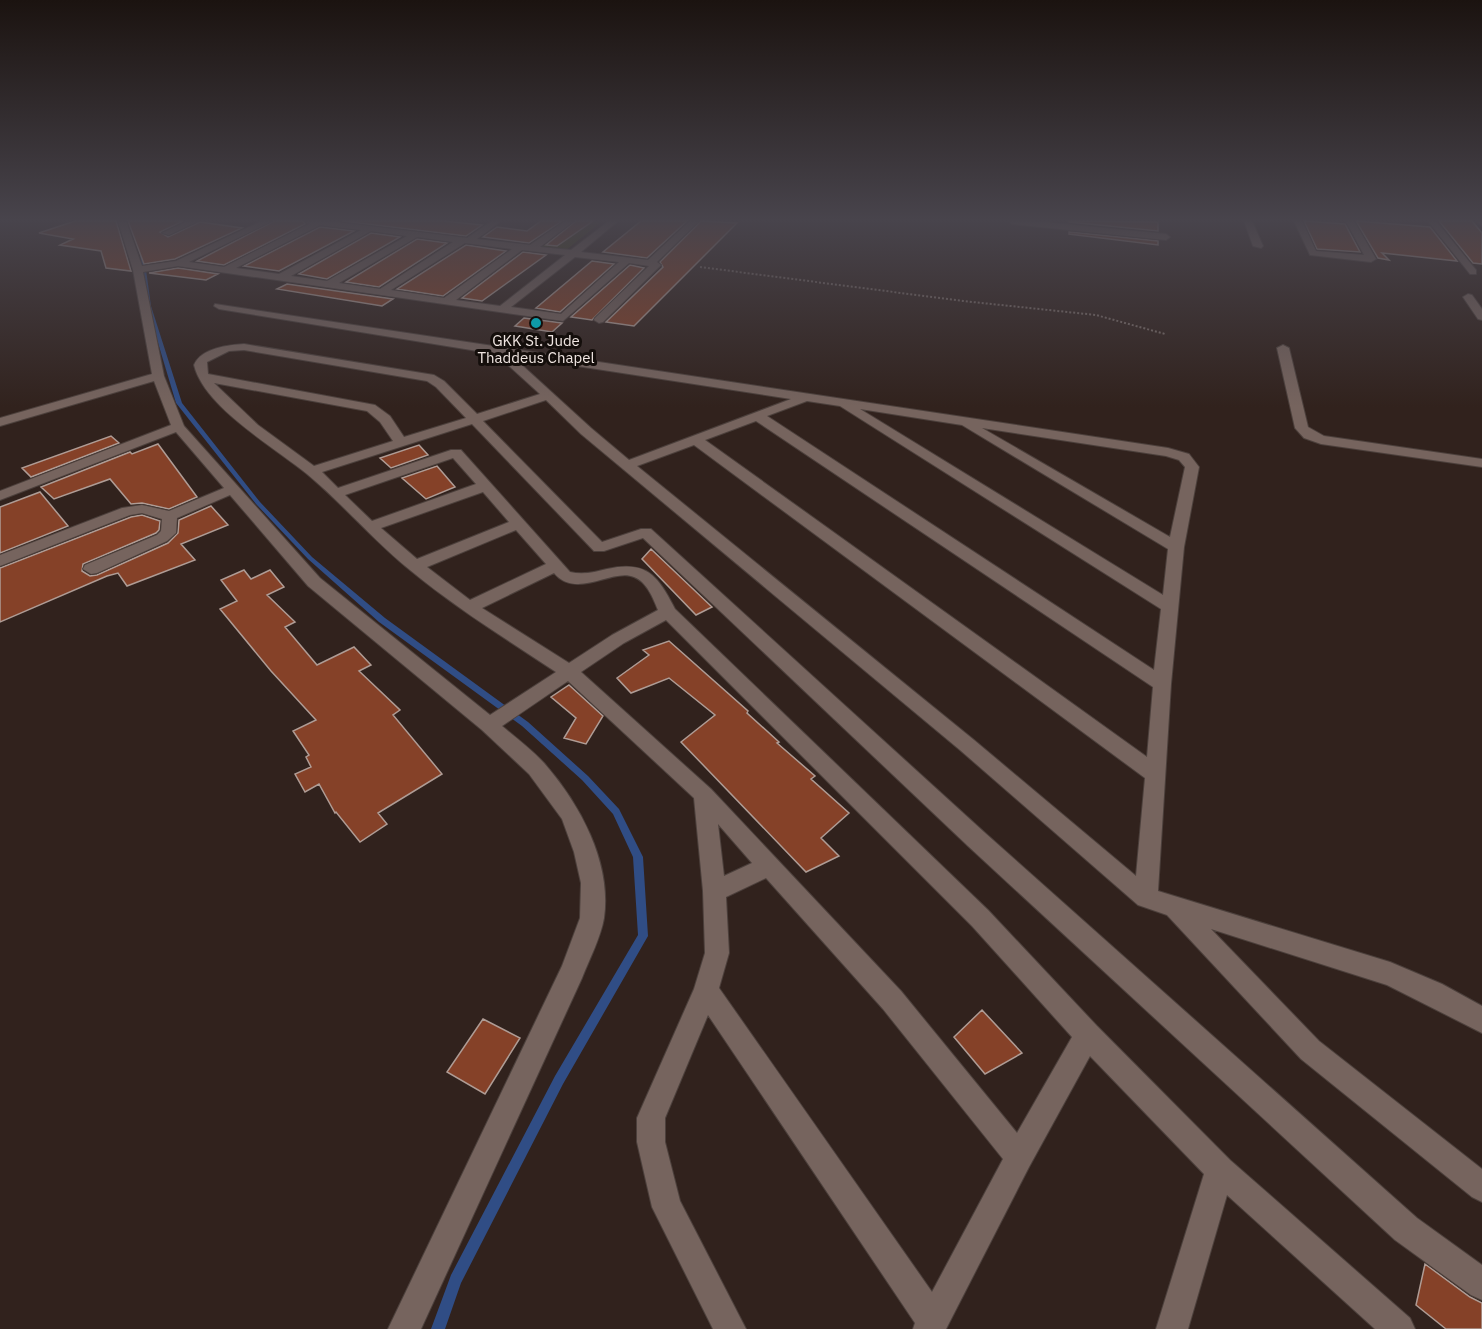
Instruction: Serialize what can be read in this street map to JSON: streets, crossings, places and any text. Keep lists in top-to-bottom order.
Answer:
{
  "places": ["GKK St. Jude Thaddeus Chapel"]
}
